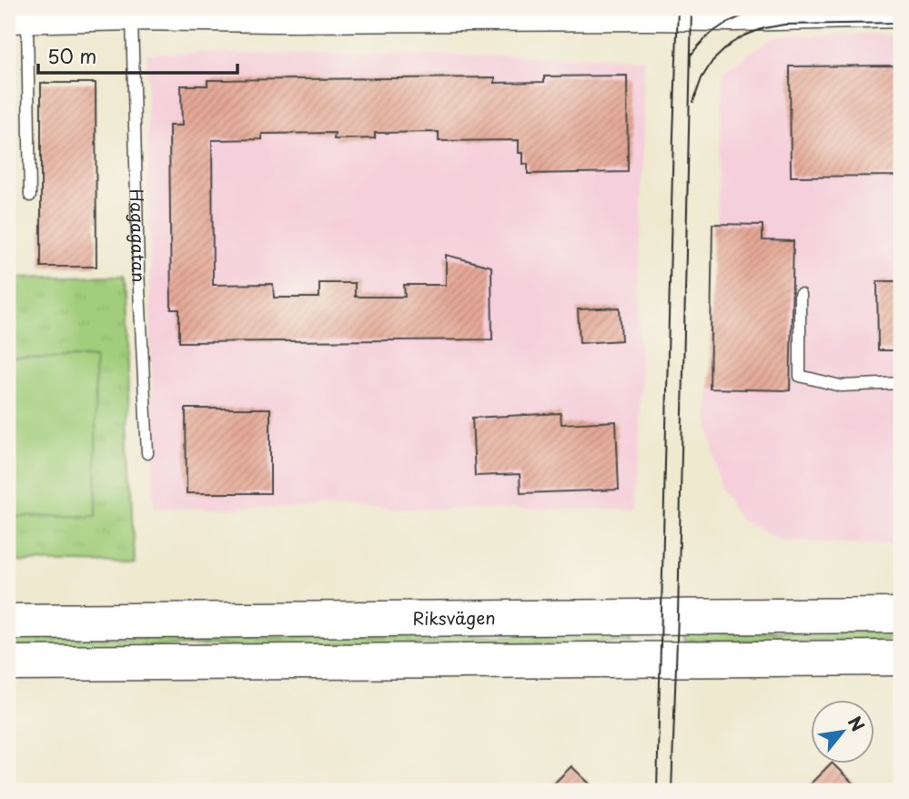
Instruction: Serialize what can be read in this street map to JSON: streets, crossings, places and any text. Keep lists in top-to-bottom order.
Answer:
{
  "streets": {
    "highway": ["Riksvägen"],
    "lane": ["Hagagatan"]
  },
  "scale_bar": "50 m",
  "north": "top right"
}
